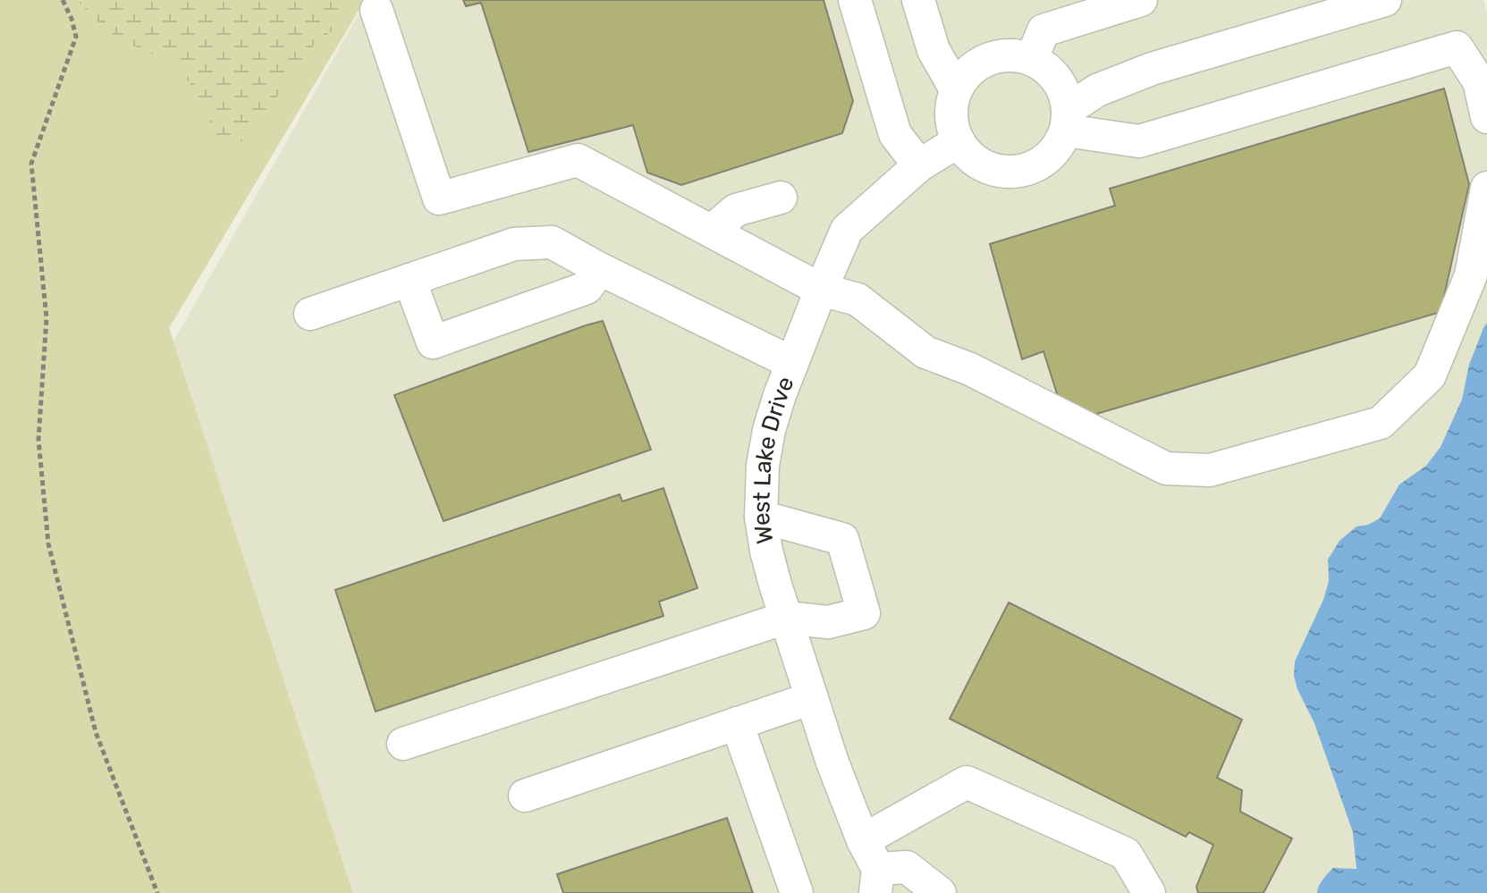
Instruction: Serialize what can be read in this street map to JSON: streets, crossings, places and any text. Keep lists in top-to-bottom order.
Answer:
{
  "streets": {
    "street": ["West Lake Drive"]
  }
}
